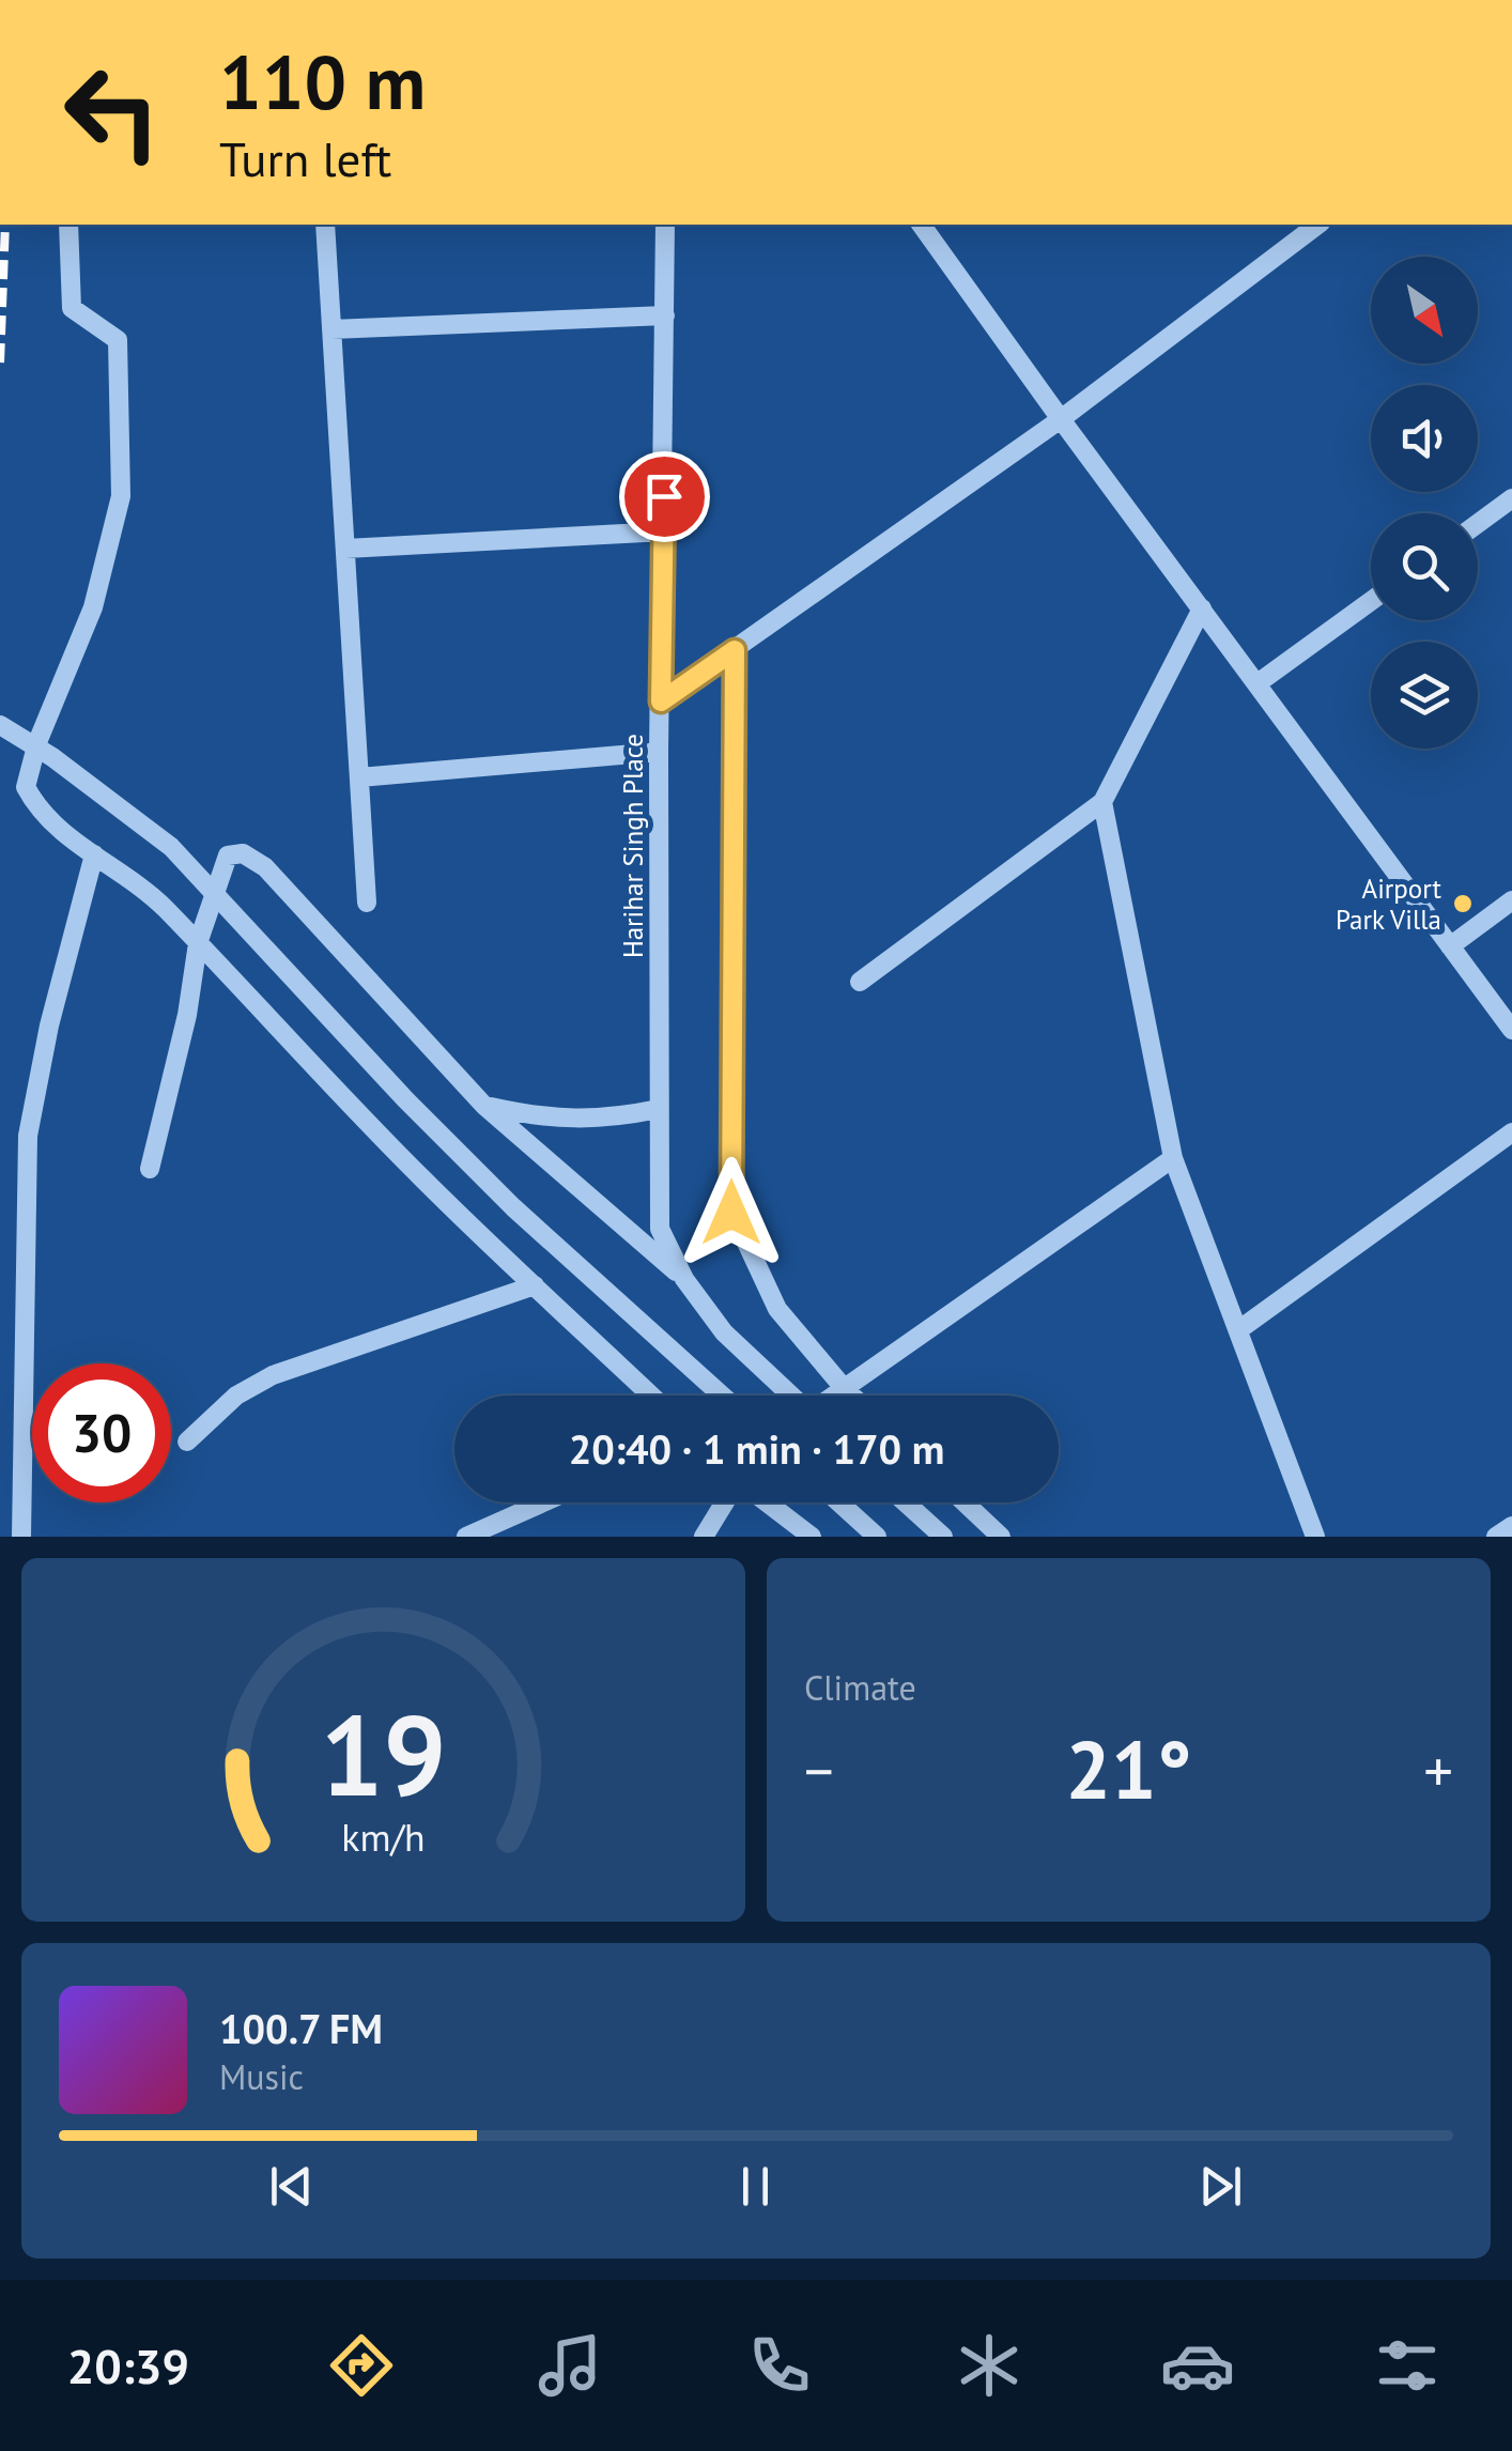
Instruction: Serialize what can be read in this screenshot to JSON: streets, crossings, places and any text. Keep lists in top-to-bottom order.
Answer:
{
  "streets": {
    "street": ["Harihar Singh Place"]
  },
  "places": ["Airport Park Villa"],
  "north": "bottom right",
  "page": {
    "turn": ["110 m", "Turn left"],
    "limit": "30",
    "trip": "20:40 · 1 min · 170 m",
    "tile": "Climate",
    "heat": ["−", "21°", "+"],
    "song": ["100.7 FM", "Music"],
    "tabs": "20:39",
    "gauge": ["19", "km/h"]
  }
}
